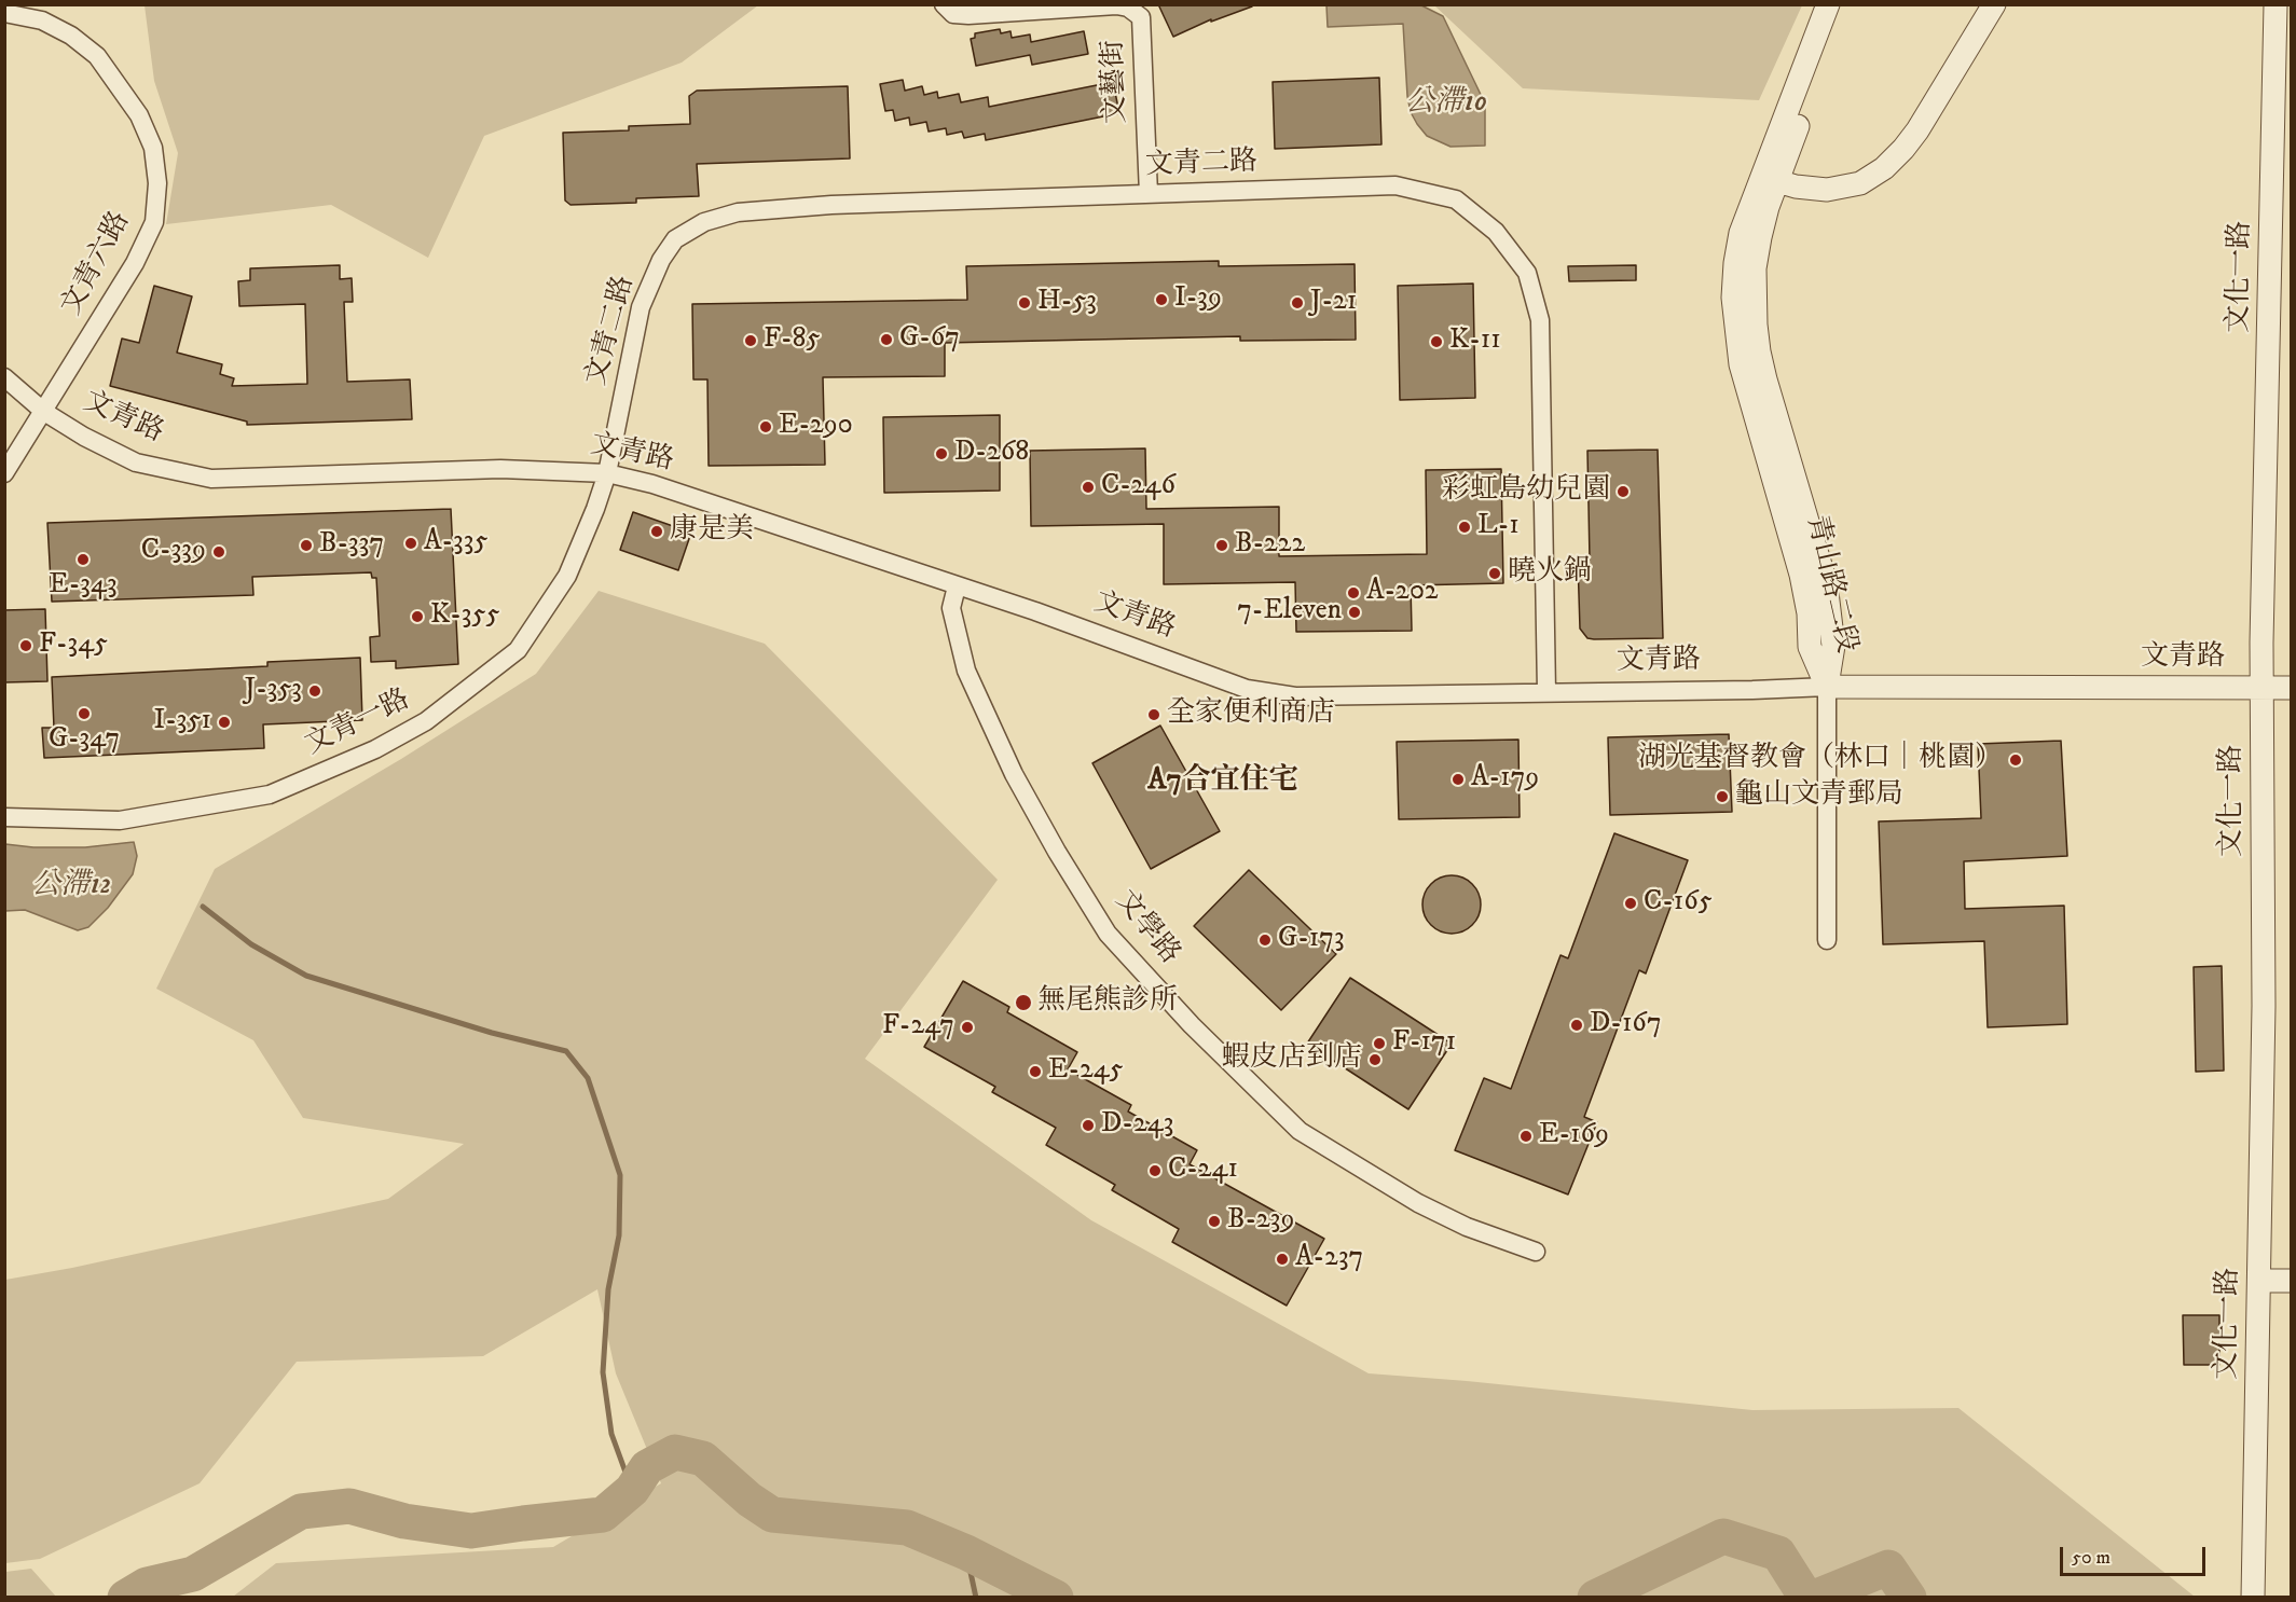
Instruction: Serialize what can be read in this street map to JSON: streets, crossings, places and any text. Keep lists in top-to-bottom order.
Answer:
{
  "streets": {
    "street": [
      "文藝街",
      "文青二路",
      "文青六路",
      "文化一路",
      "文青路",
      "青山路二段",
      "文青一路",
      "文學路"
    ]
  },
  "crossings": [
    ["文藝街", "文青二路"],
    ["文青二路", "文青路"],
    ["文青二路", "文青一路"],
    ["文青六路", "文青路"],
    ["文化一路", "文青路"],
    ["文青路", "青山路二段"],
    ["文青路", "文青一路"],
    ["文青路", "文學路"]
  ],
  "districts": ["A7合宜住宅"],
  "water": ["公滯10", "公滯12"],
  "places": [
    "I-39",
    "H-53",
    "J-21",
    "G-67",
    "F-85",
    "K-11",
    "E-290",
    "D-268",
    "C-246",
    "彩虹島幼兒園",
    "L-1",
    "康是美",
    "A-335",
    "B-337",
    "B-222",
    "C-339",
    "E-343",
    "曉火鍋",
    "A-202",
    "7-Eleven",
    "K-355",
    "F-345",
    "J-353",
    "G-347",
    "全家便利商店",
    "I-351",
    "湖光基督教會（林口｜桃園）",
    "A-179",
    "龜山文青郵局",
    "C-165",
    "G-173",
    "無尾熊診所",
    "D-167",
    "F-247",
    "F-171",
    "蝦皮店到店",
    "E-245",
    "D-243",
    "E-169",
    "C-241",
    "B-239",
    "A-237"
  ],
  "scale_bar": "50 m"
}
